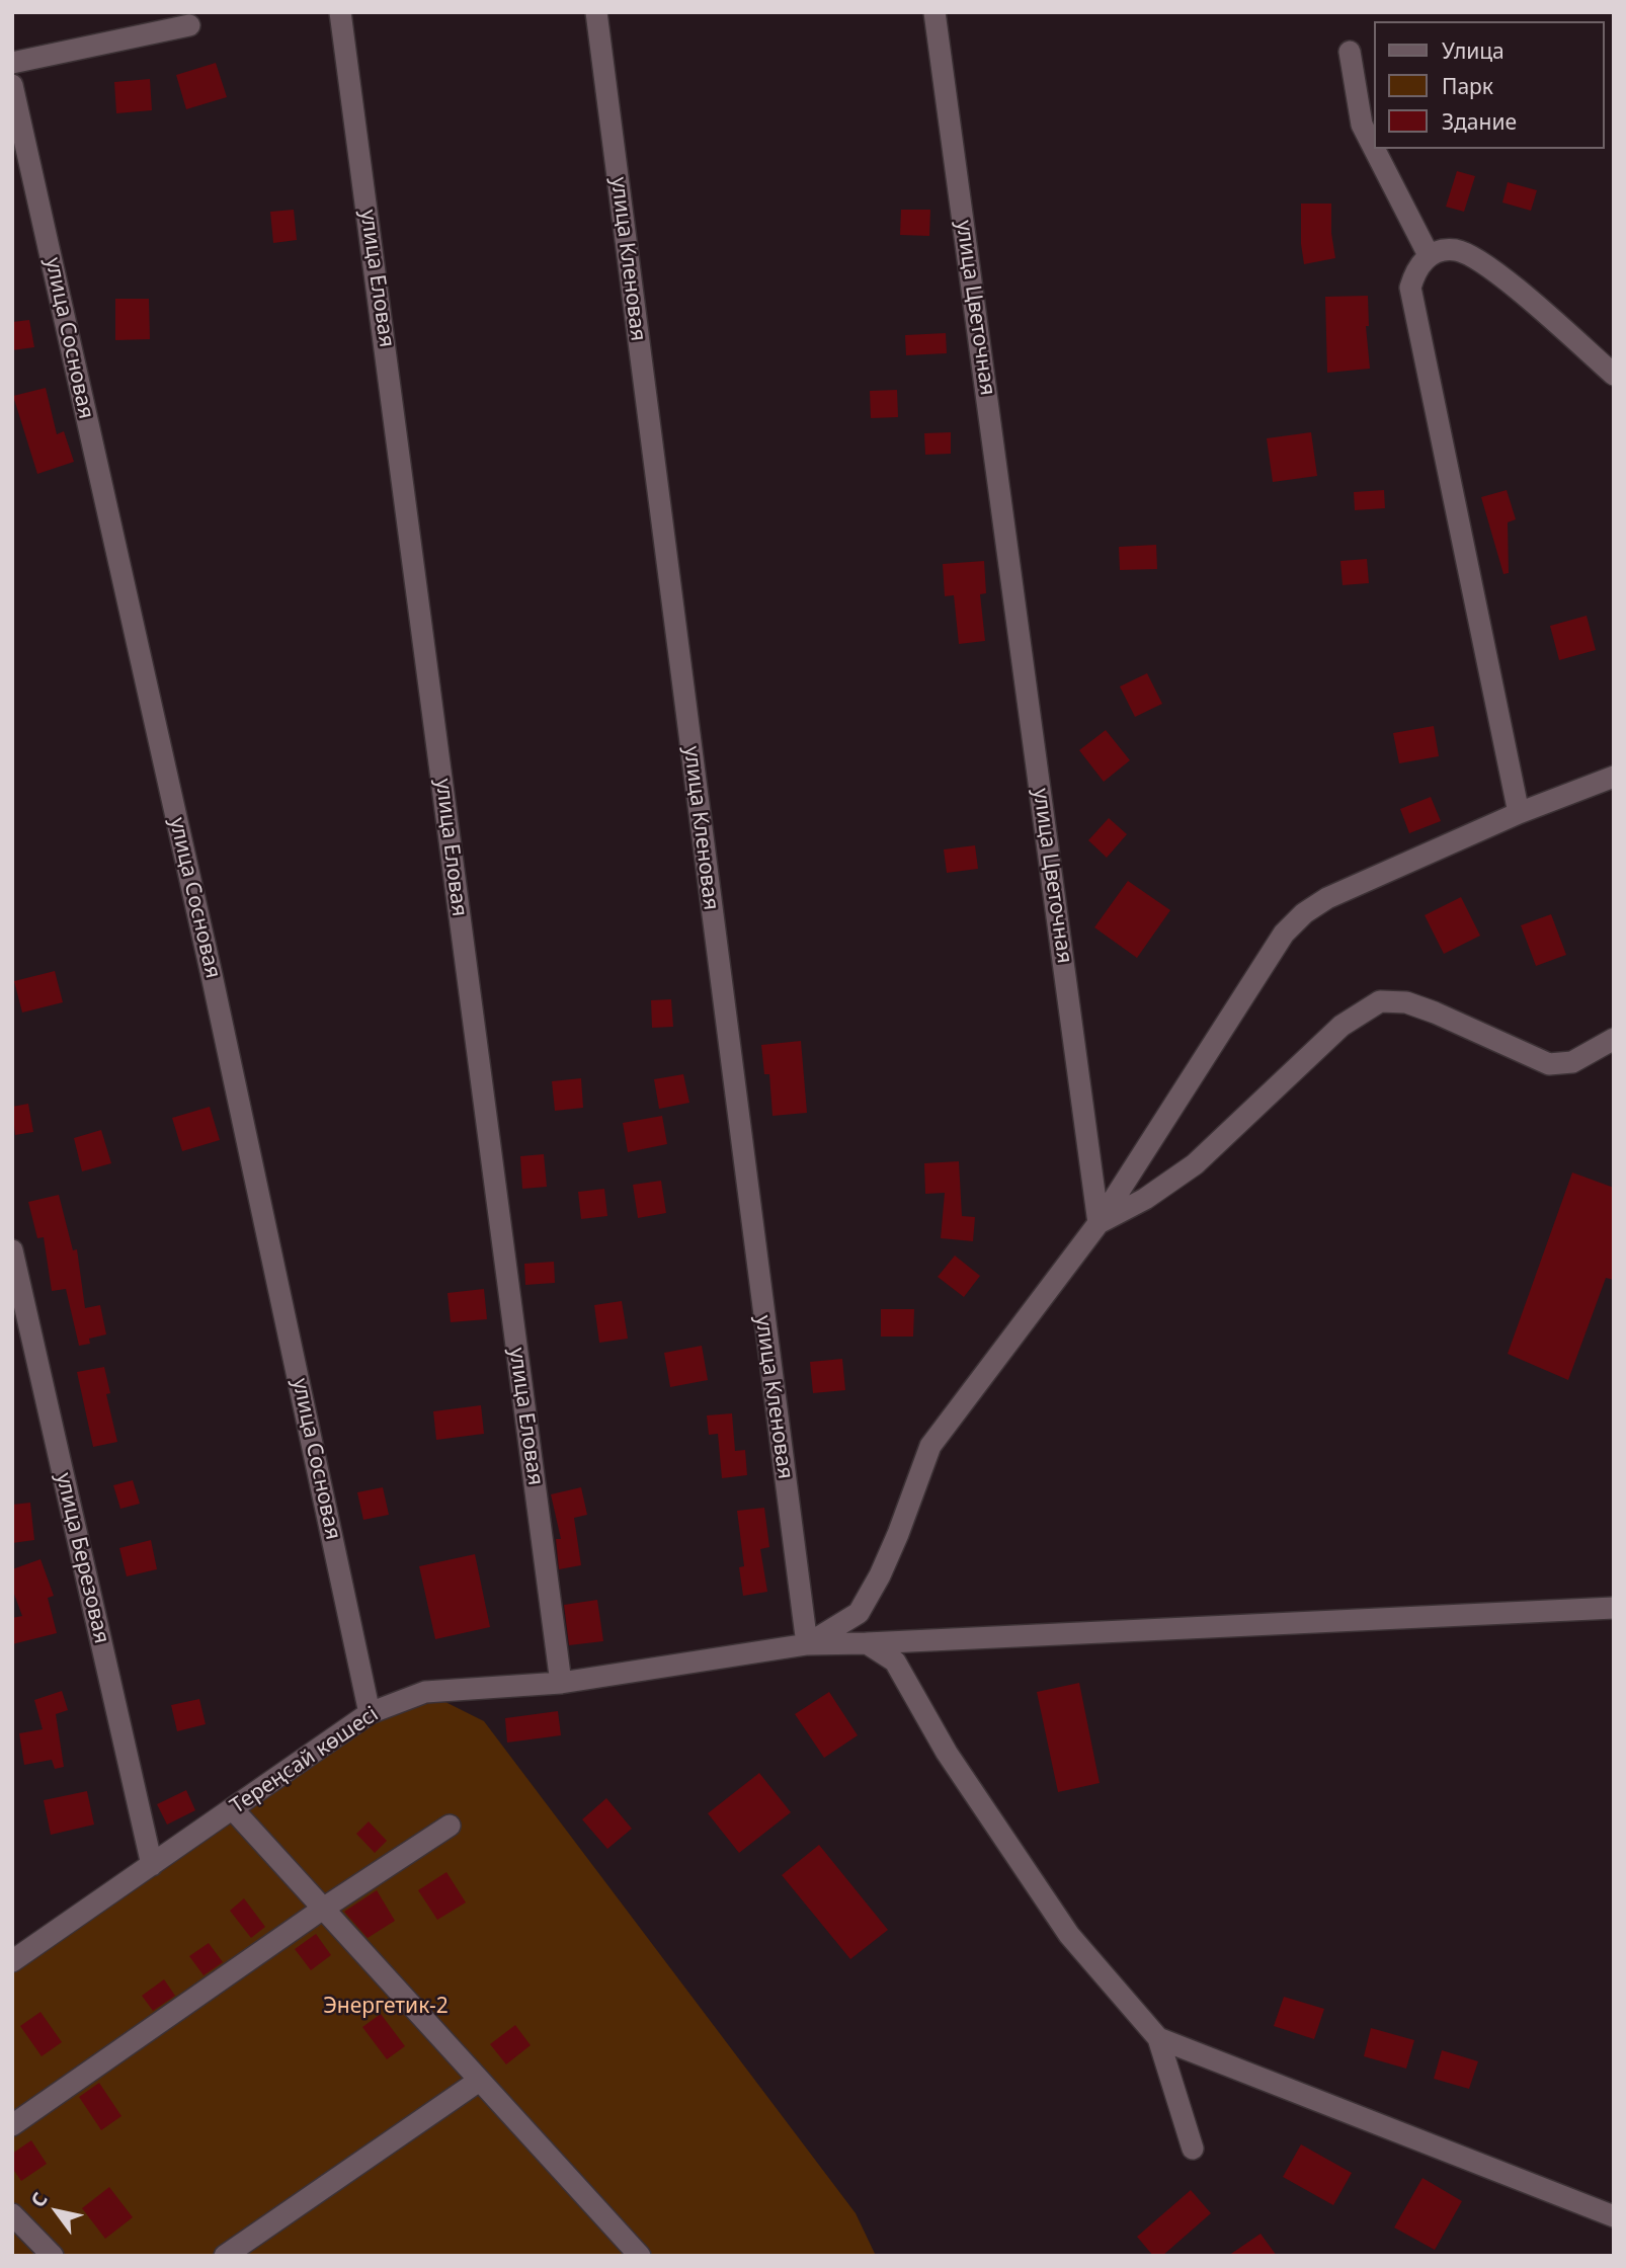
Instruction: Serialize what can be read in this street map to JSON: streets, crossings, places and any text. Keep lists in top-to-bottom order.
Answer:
{
  "streets": {
    "street": [
      "улица Кленовая",
      "улица Еловая",
      "улица Цветочная",
      "улица Сосновая",
      "улица Березовая",
      "Тереңсай көшесі"
    ]
  },
  "crossings": [
    ["улица Кленовая", "Тереңсай көшесі"],
    ["улица Еловая", "Тереңсай көшесі"],
    ["улица Сосновая", "Тереңсай көшесі"],
    ["улица Березовая", "Тереңсай көшесі"]
  ],
  "parks": ["Энергетик-2"],
  "legend": ["Улица", "Парк", "Здание"],
  "north": "top left"
}
